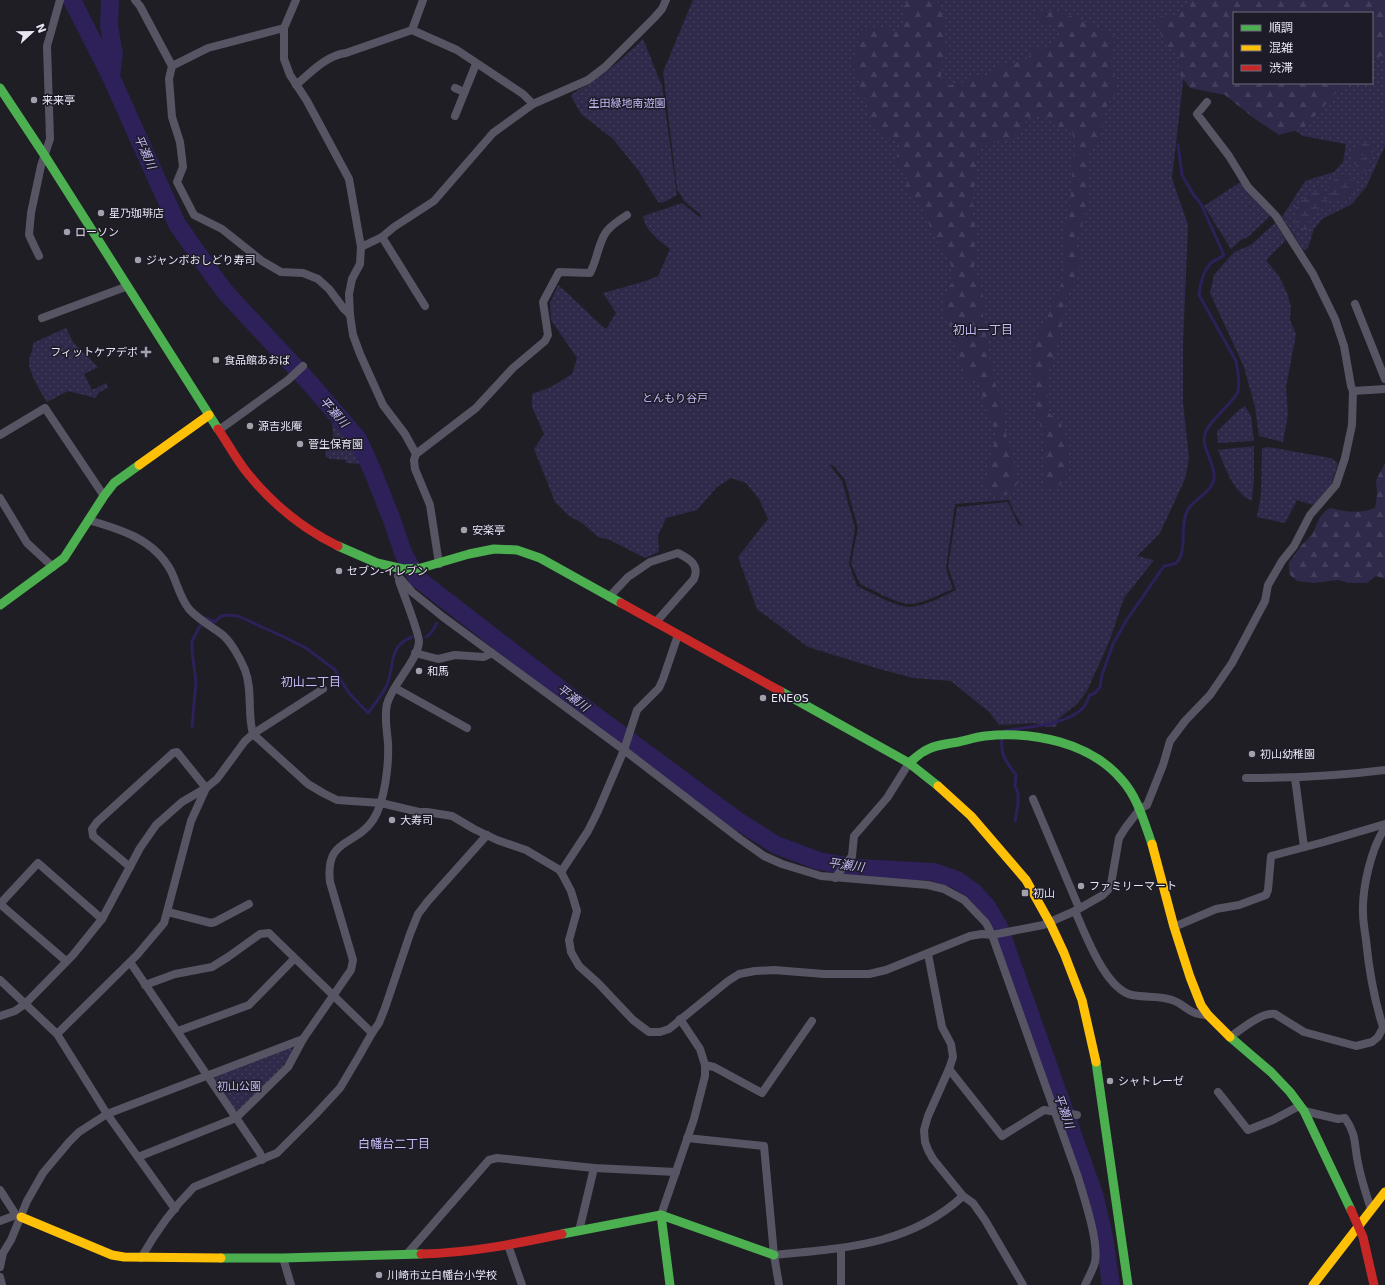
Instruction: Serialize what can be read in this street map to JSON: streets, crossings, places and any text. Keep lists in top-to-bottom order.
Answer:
{
  "districts": ["初山一丁目", "初山二丁目", "白幡台二丁目"],
  "water": ["平瀬川"],
  "parks": ["生田緑地南遊園", "とんもり谷戸", "初山公園"],
  "places": {
    "other": [
      "来来亭",
      "星乃珈琲店",
      "ローソン",
      "ジャンボおしどり寿司",
      "食品館あおば",
      "源吉兆庵",
      "菅生保育園",
      "安楽亭",
      "セブン-イレブン",
      "和馬",
      "ENEOS",
      "初山幼稚園",
      "大寿司",
      "ファミリーマート",
      "シャトレーゼ",
      "川崎市立白幡台小学校"
    ],
    "health": ["フィットケアデポ"],
    "transit": ["初山"]
  },
  "legend": ["順調", "混雑", "渋滞"],
  "north": "right"
}
